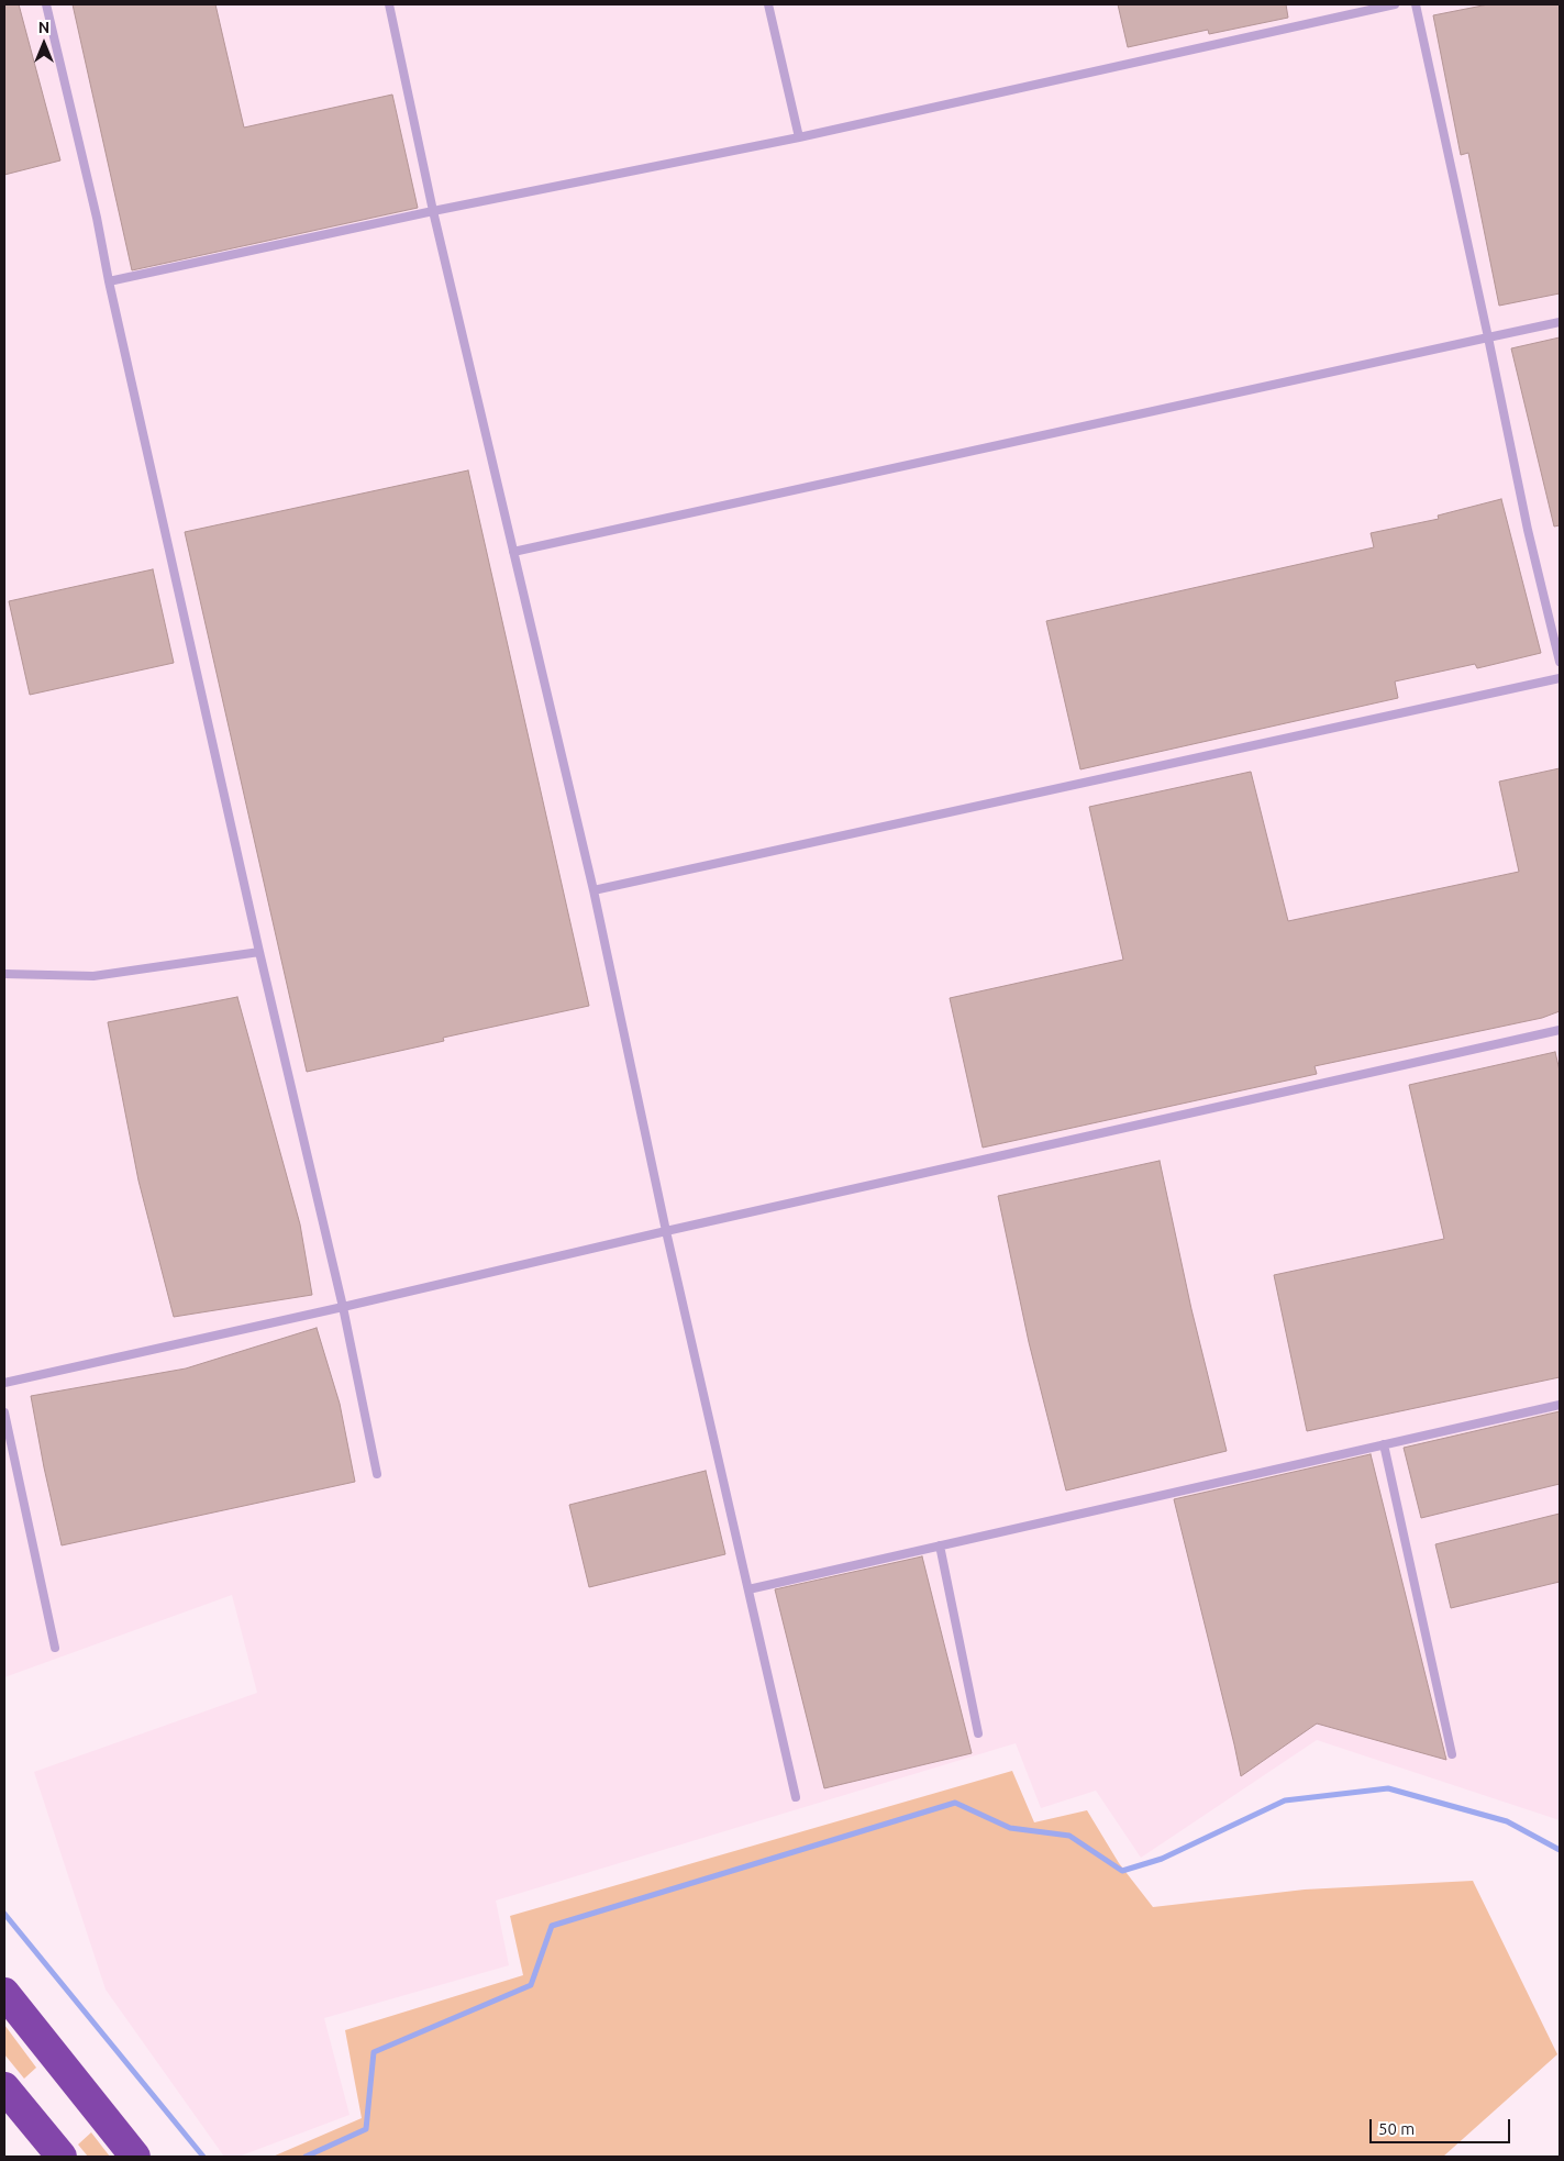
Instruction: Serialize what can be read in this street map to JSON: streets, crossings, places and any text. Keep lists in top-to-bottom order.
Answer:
{
  "scale_bar": "50 m",
  "north": "top"
}
